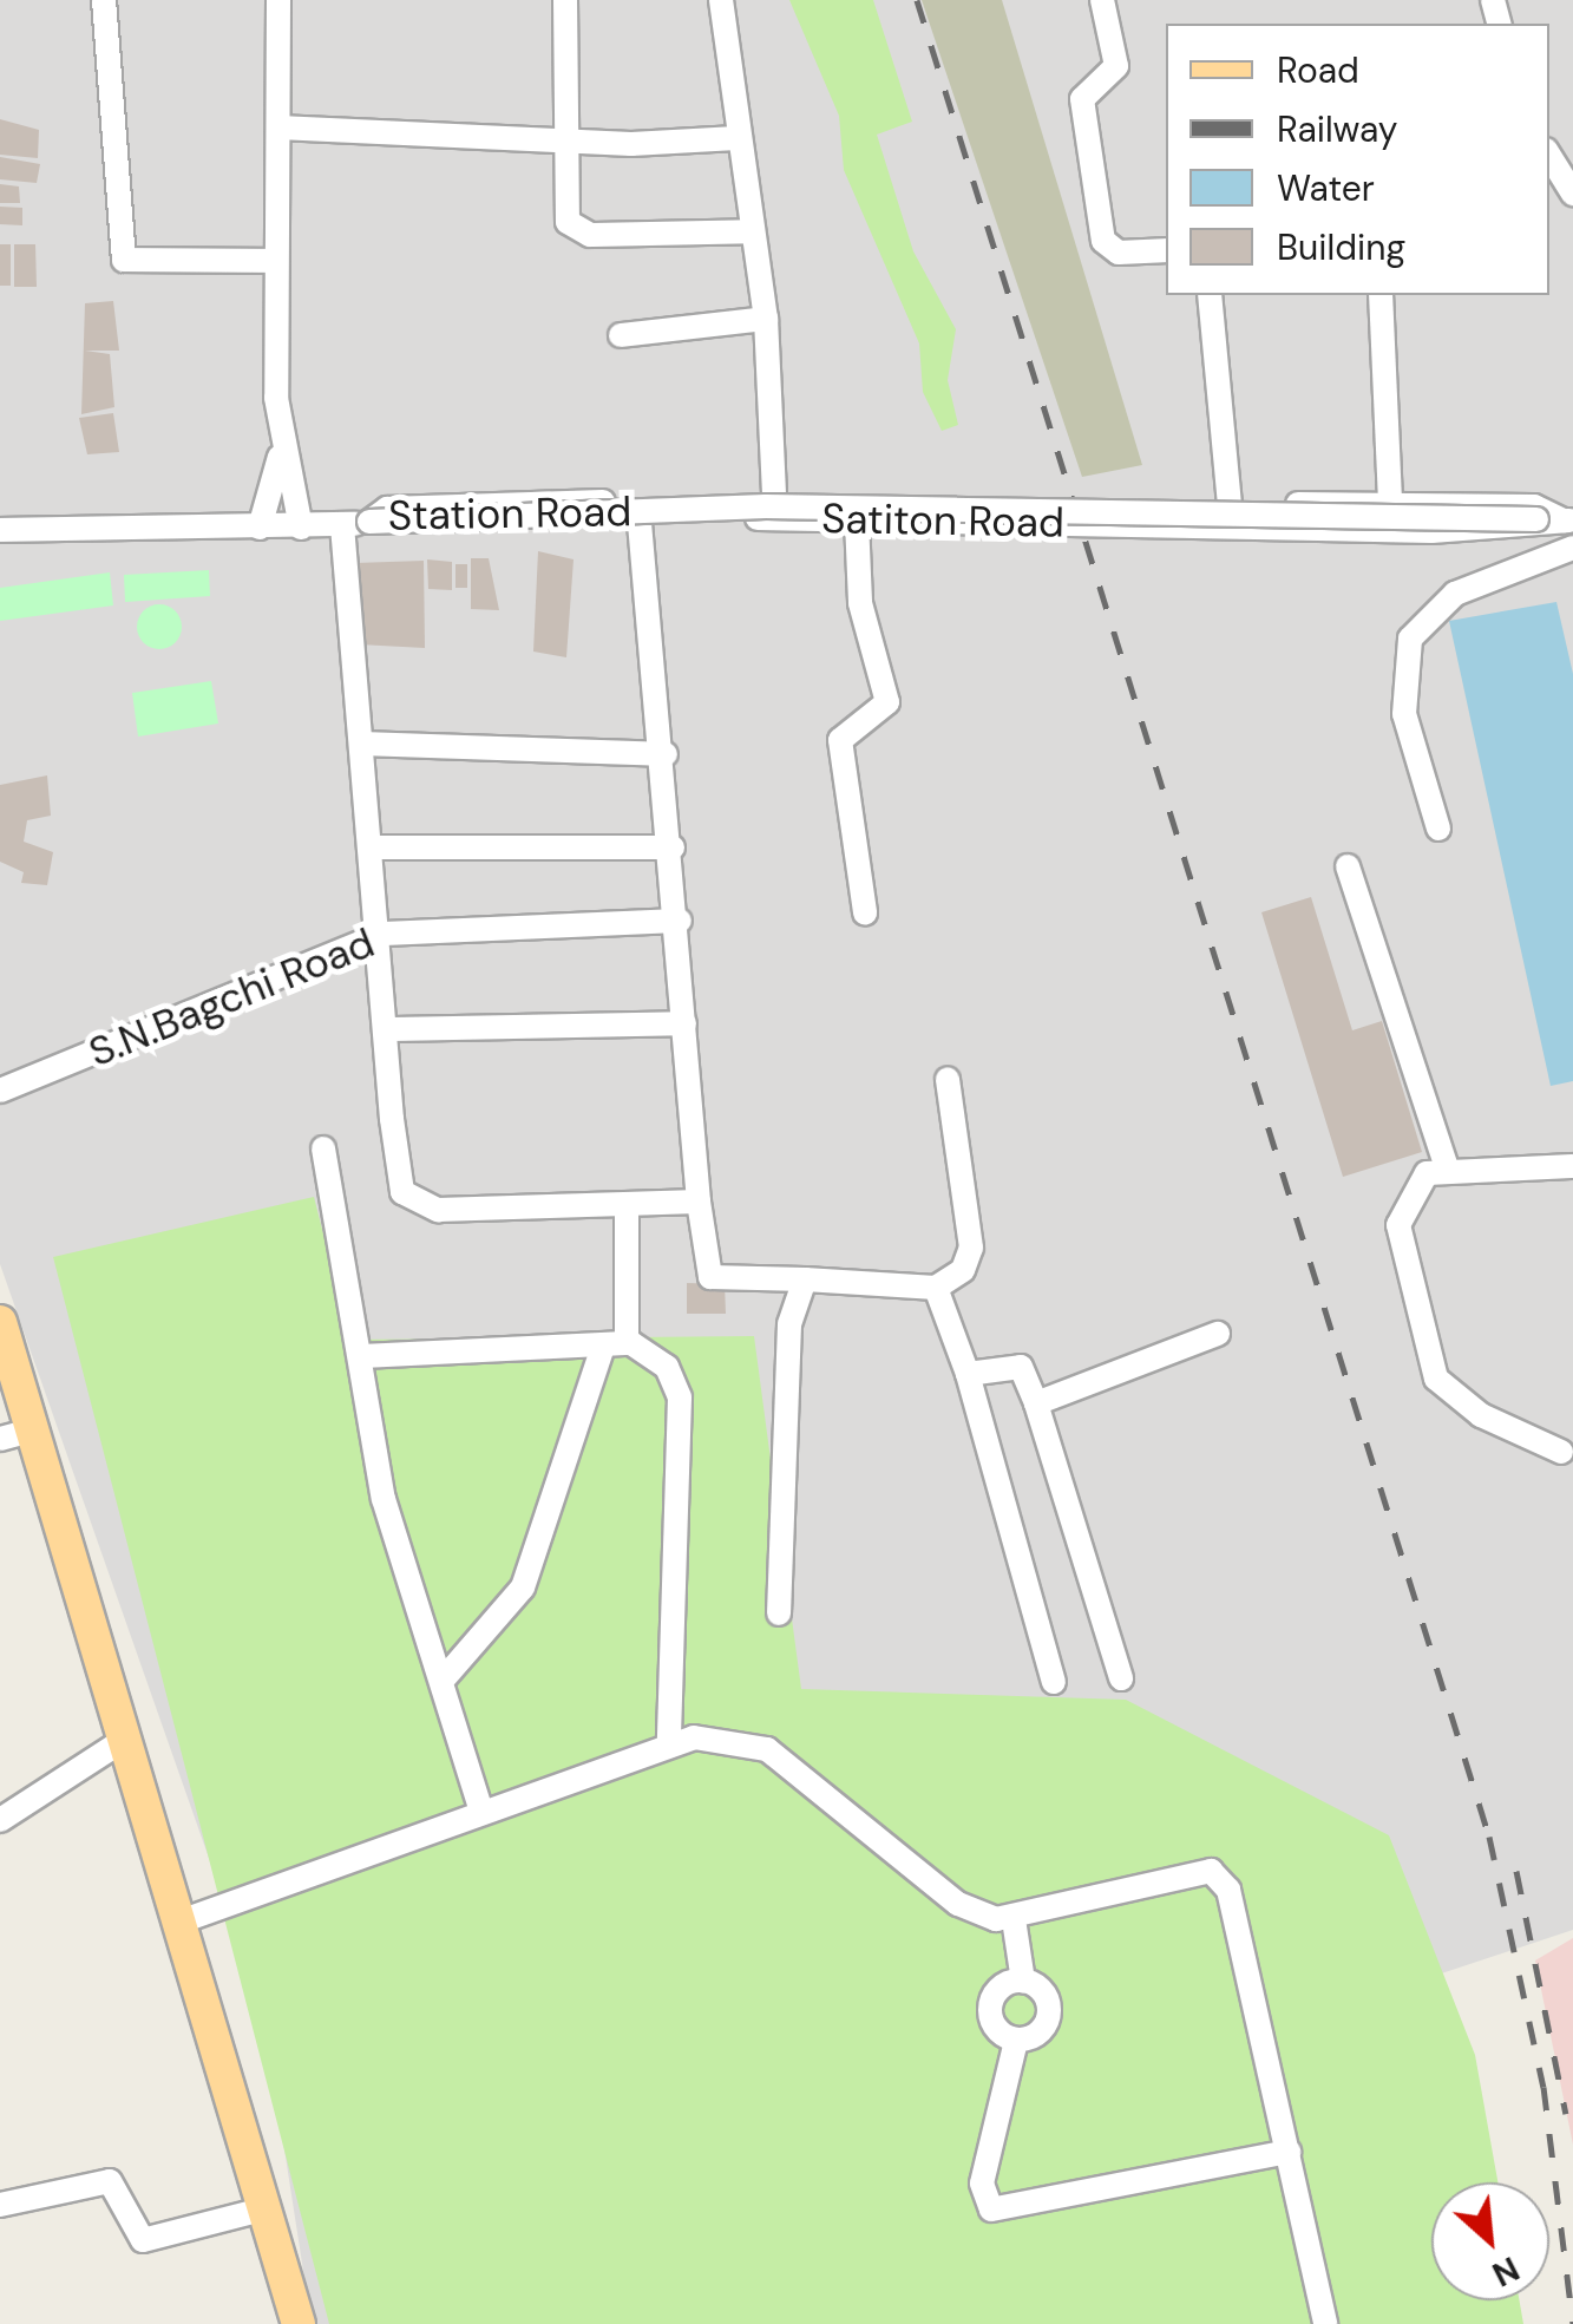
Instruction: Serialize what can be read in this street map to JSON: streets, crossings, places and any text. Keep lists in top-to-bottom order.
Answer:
{
  "streets": {
    "street": ["Station Road", "Satiton Road", "S.N.Bagchi Road"]
  },
  "crossings": [
    ["Station Road", "Satiton Road"]
  ],
  "legend": [
    "Road",
    "Railway",
    "Water",
    "Building"
  ],
  "north": "bottom right"
}
